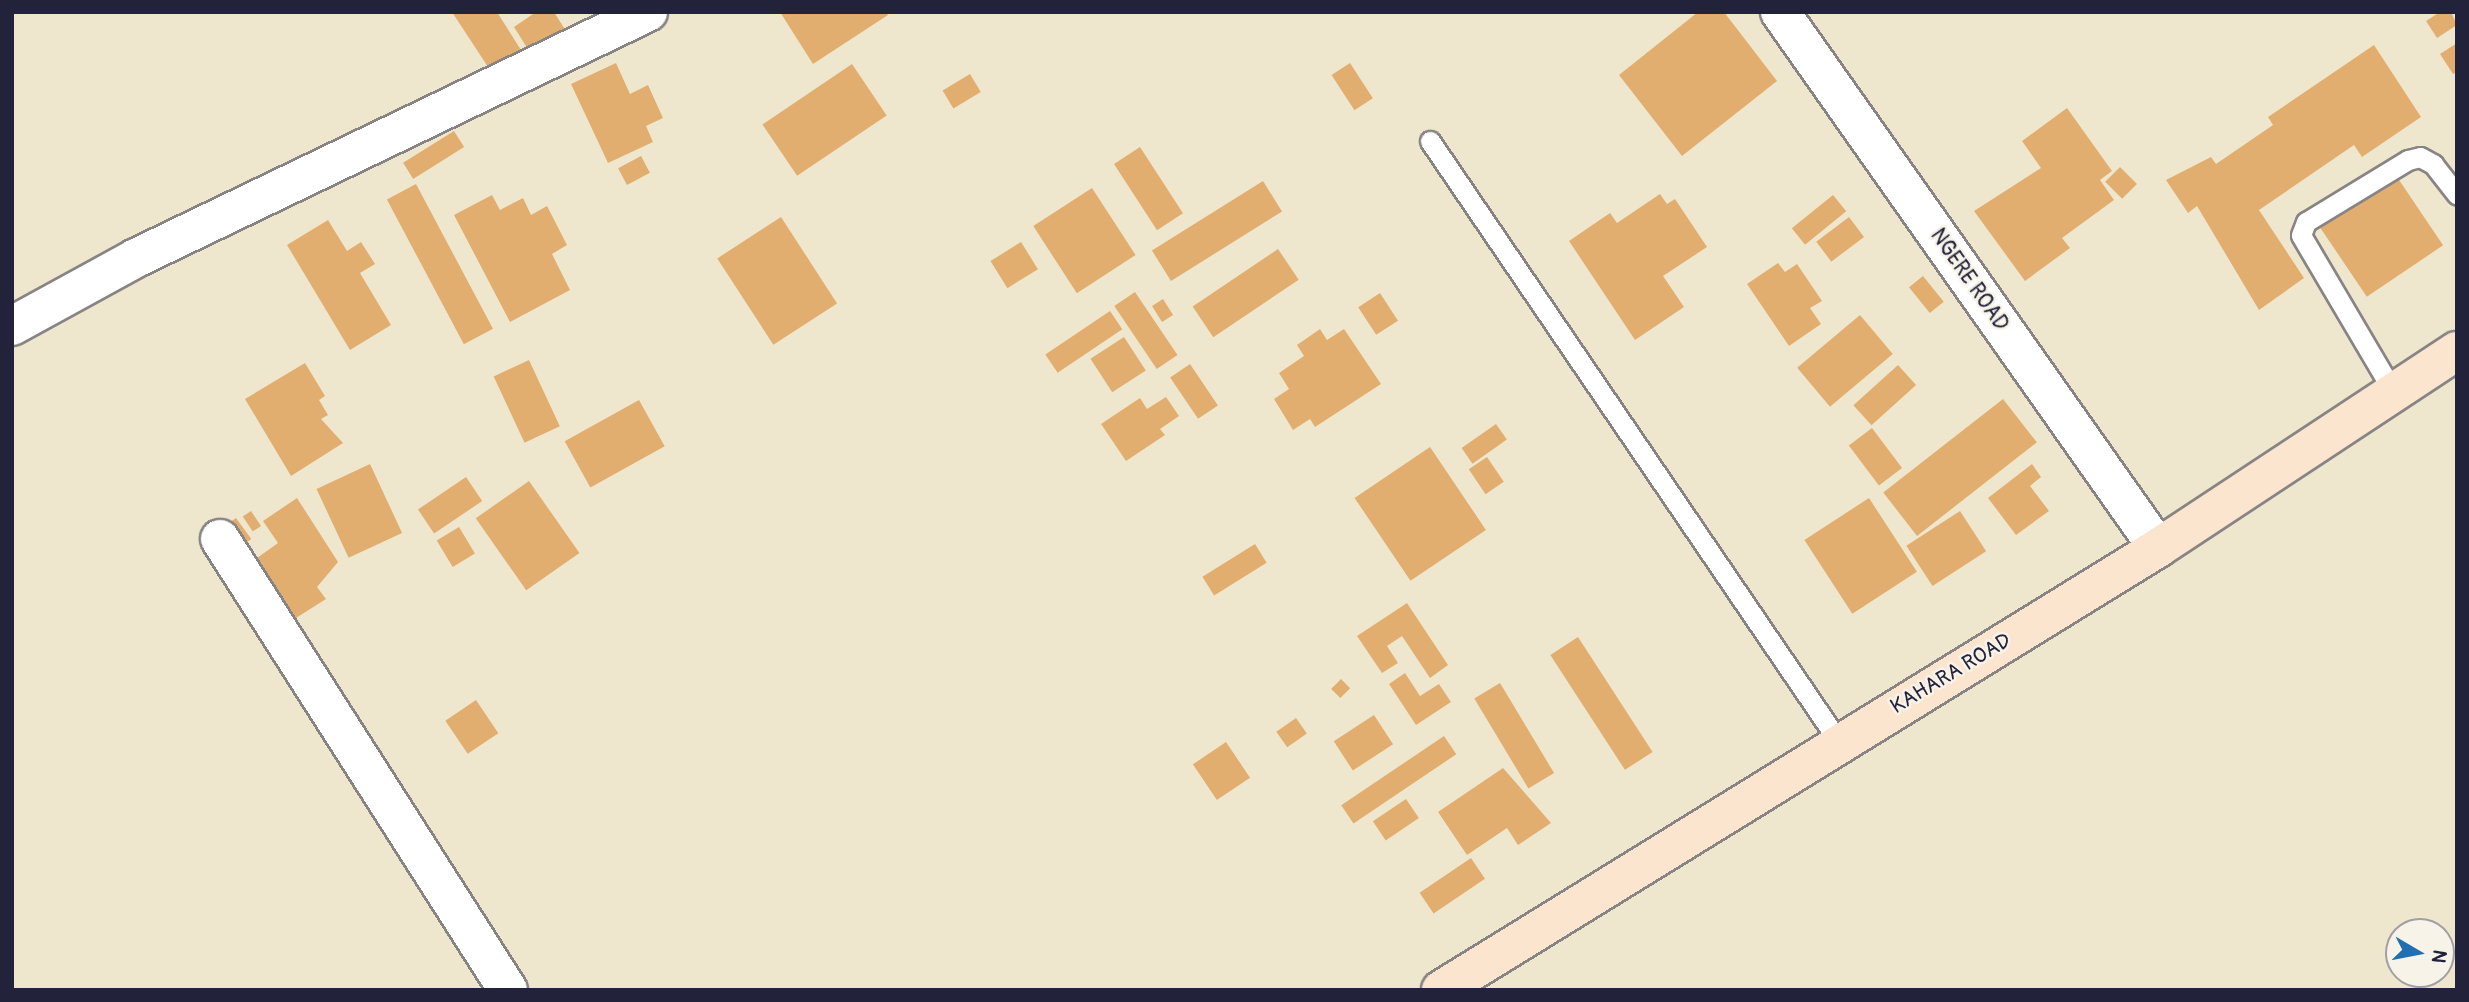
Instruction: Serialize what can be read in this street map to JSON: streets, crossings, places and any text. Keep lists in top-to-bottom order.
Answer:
{
  "streets": {
    "street": ["NGERE ROAD", "KAHARA ROAD"]
  },
  "crossings": [
    ["NGERE ROAD", "KAHARA ROAD"]
  ],
  "north": "right"
}
